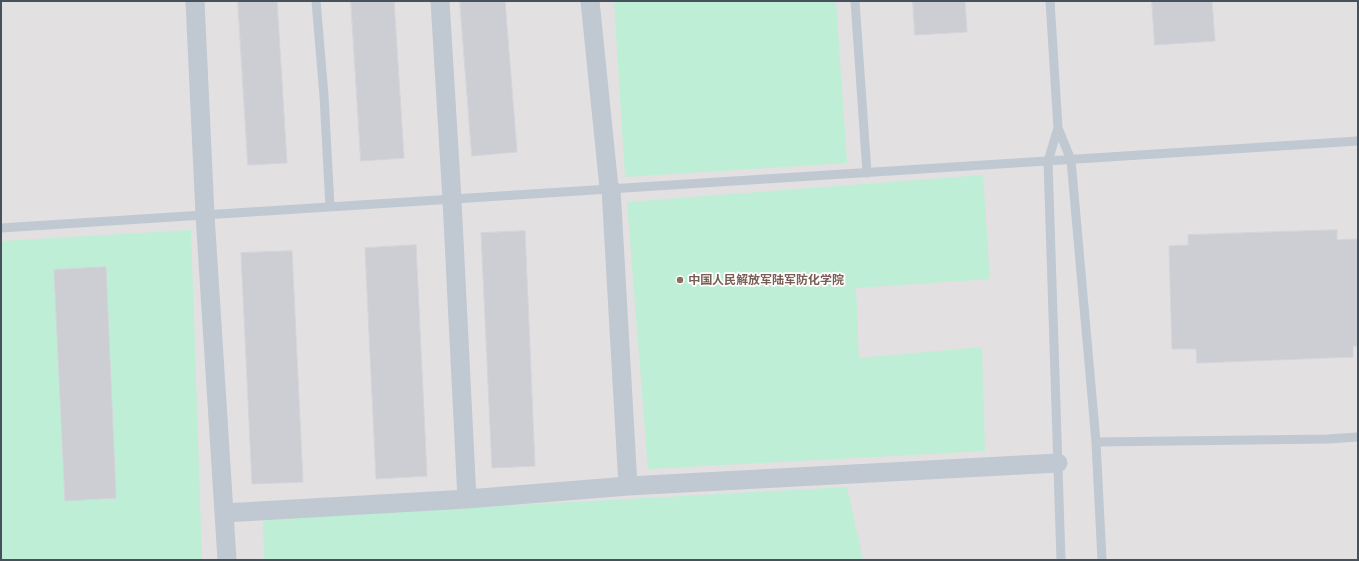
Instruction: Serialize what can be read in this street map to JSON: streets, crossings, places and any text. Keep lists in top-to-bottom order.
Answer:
{
  "places": ["中国人民解放军陆军防化学院"]
}
